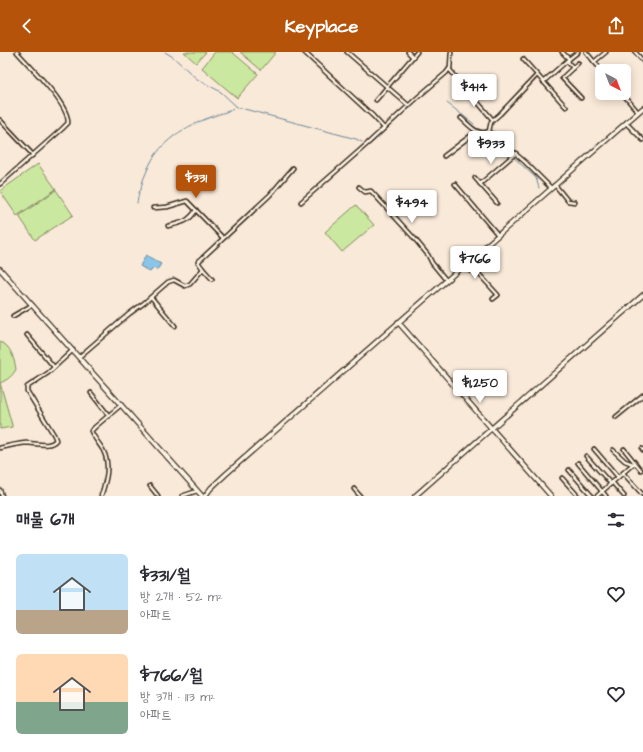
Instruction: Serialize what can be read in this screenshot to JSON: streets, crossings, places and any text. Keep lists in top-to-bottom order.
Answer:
{
  "north": "bottom right",
  "page": {
    "header": "Keyplace",
    "price": [
      "$414",
      "$933",
      "$331",
      "$494",
      "$766",
      "$1,250"
    ],
    "heading": "매물 6개",
    "list": [
      {
        "name": "$331/월",
        "note": "방 2개 · 52 m² · 아파트"
      },
      {
        "name": "$766/월",
        "note": "방 3개 · 113 m² · 아파트"
      }
    ]
  }
}
